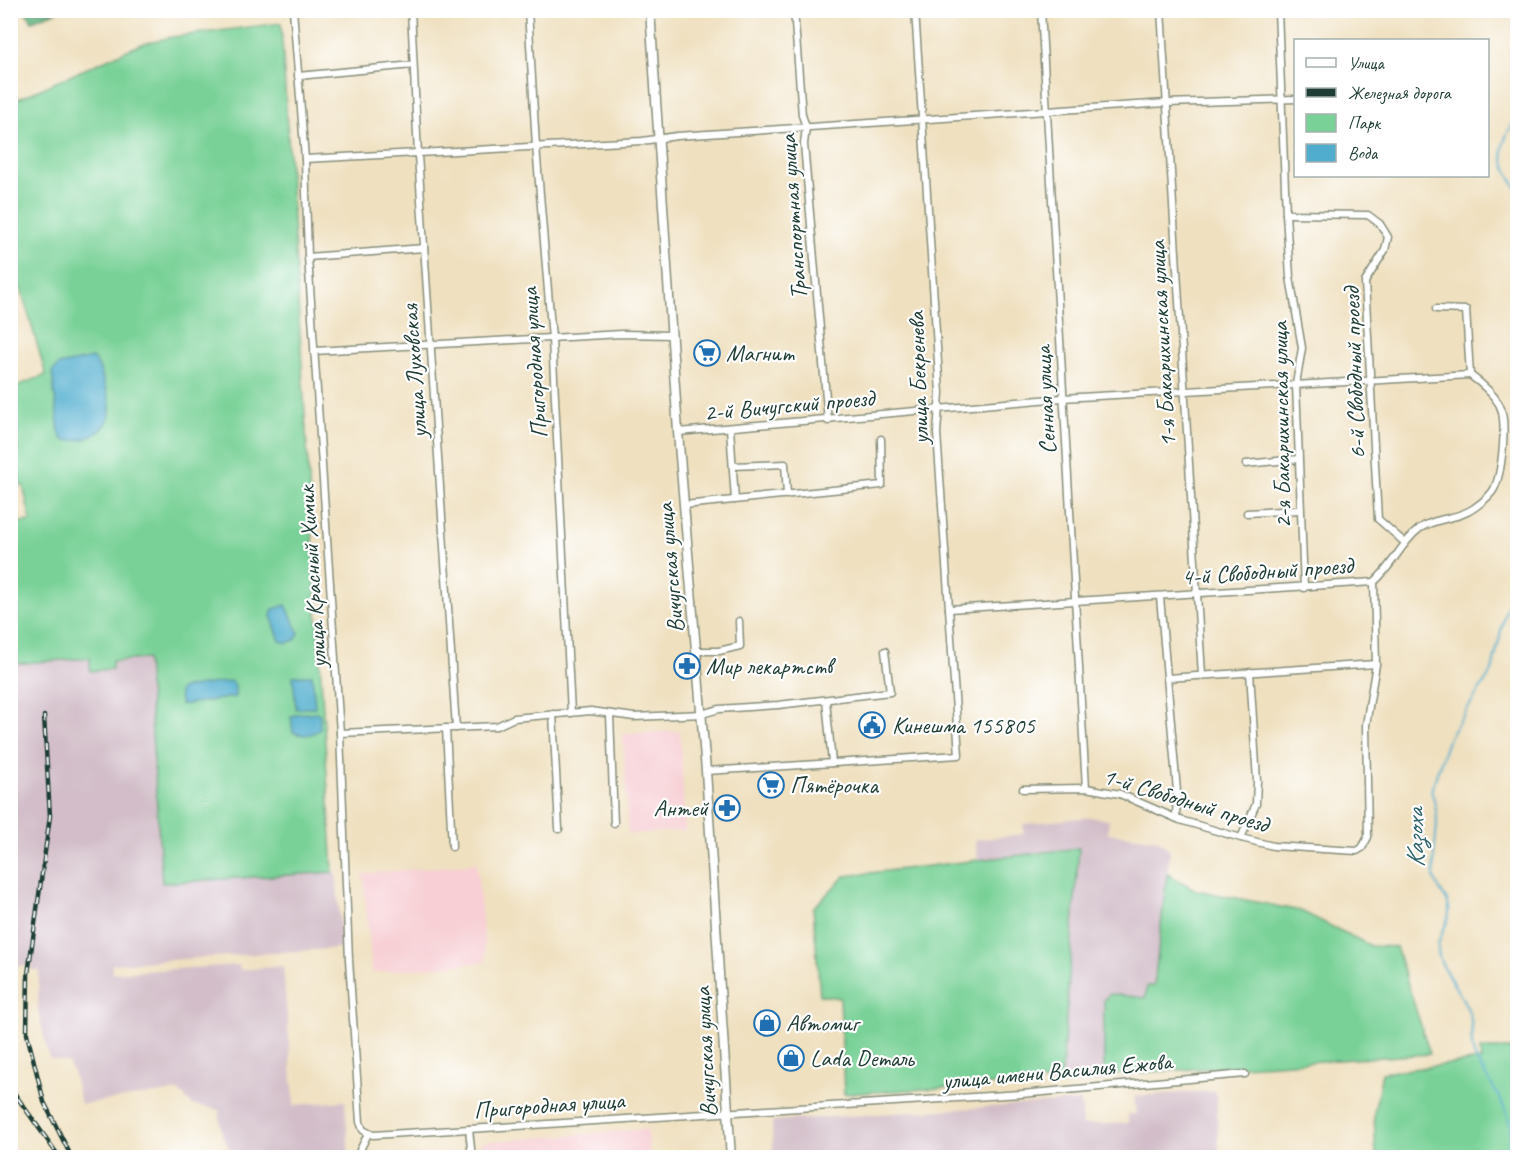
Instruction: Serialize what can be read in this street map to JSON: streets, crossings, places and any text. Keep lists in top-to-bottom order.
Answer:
{
  "streets": {
    "main road": ["Вичугская улица"],
    "street": [
      "Транспортная улица",
      "1-я Бакарихинская улица",
      "Пригородная улица",
      "улица Луховская",
      "6-й Свободный проезд",
      "улица Бекренева",
      "Сенная улица",
      "2-й Вичугский проезд",
      "2-я Бакарихинская улица",
      "4-й Свободный проезд",
      "улица Красный Химик",
      "1-й Свободный проезд",
      "улица имени Василия Ежова"
    ]
  },
  "crossings": [
    ["Транспортная улица", "2-й Вичугский проезд"],
    ["1-я Бакарихинская улица", "2-й Вичугский проезд"],
    ["1-я Бакарихинская улица", "4-й Свободный проезд"],
    ["Пригородная улица", "Вичугская улица"],
    ["Пригородная улица", "улица Красный Химик"],
    ["Пригородная улица", "улица имени Василия Ежова"],
    ["6-й Свободный проезд", "2-й Вичугский проезд"],
    ["6-й Свободный проезд", "2-я Бакарихинская улица"],
    ["6-й Свободный проезд", "4-й Свободный проезд"],
    ["улица Бекренева", "2-й Вичугский проезд"],
    ["улица Бекренева", "4-й Свободный проезд"],
    ["Сенная улица", "2-й Вичугский проезд"],
    ["Сенная улица", "4-й Свободный проезд"],
    ["Сенная улица", "1-й Свободный проезд"],
    ["2-й Вичугский проезд", "2-я Бакарихинская улица"],
    ["2-й Вичугский проезд", "Вичугская улица"],
    ["2-й Вичугский проезд", "4-й Свободный проезд"],
    ["2-я Бакарихинская улица", "4-й Свободный проезд"],
    ["Вичугская улица", "улица имени Василия Ежова"]
  ],
  "water": ["Казоха"],
  "places": {
    "supermarket": ["Магнит", "Пятёрочка"],
    "pharmacy": ["Мир лекартств", "Антей"],
    "public building": ["Кинешма 155805"],
    "shop": ["Автомиг", "Lada Dеталь"]
  },
  "legend": [
    "Улица",
    "Железная дорога",
    "Парк",
    "Вода"
  ]
}
